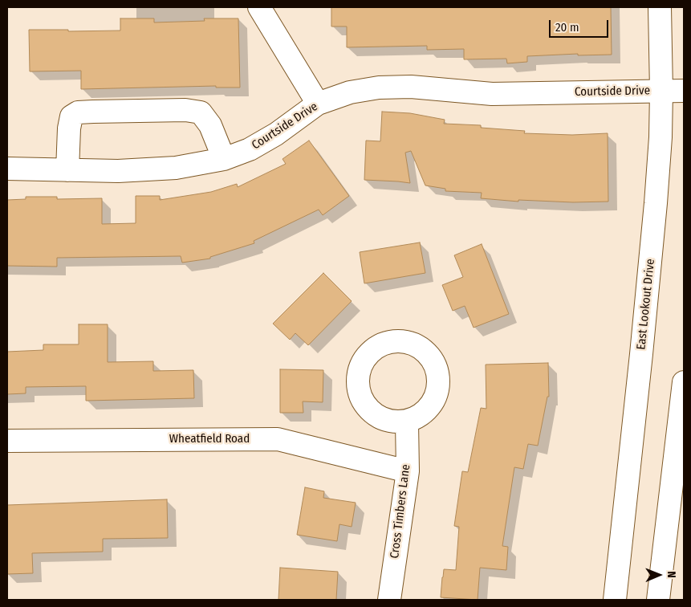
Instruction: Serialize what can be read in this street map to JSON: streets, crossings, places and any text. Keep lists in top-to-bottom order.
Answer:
{
  "streets": {
    "street": [
      "Courtside Drive",
      "East Lookout Drive",
      "Wheatfield Road",
      "Cross Timbers Lane"
    ]
  },
  "crossings": [
    ["Courtside Drive", "East Lookout Drive"],
    ["Wheatfield Road", "Cross Timbers Lane"]
  ],
  "scale_bar": "20 m",
  "north": "right"
}
